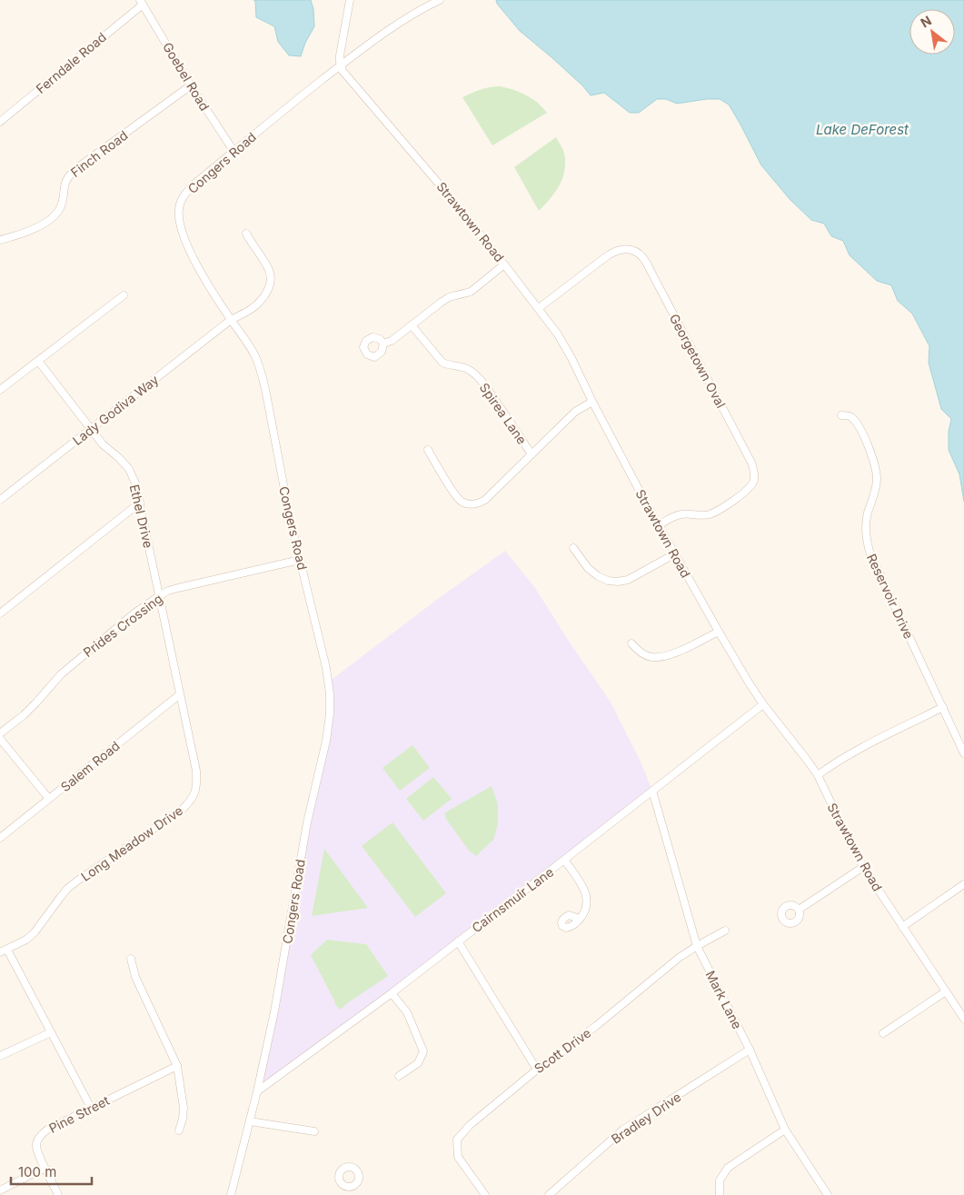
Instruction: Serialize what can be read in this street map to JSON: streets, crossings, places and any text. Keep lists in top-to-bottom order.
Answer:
{
  "streets": {
    "street": [
      "Ferndale Road",
      "Goebel Road",
      "Finch Road",
      "Congers Road",
      "Strawtown Road",
      "Georgetown Oval",
      "Lady Godiva Way",
      "Spirea Lane",
      "Ethel Drive",
      "Reservoir Drive",
      "Prides Crossing",
      "Salem Road",
      "Long Meadow Drive",
      "Cairnsmuir Lane",
      "Mark Lane",
      "Scott Drive",
      "Pine Street",
      "Bradley Drive"
    ]
  },
  "crossings": [
    ["Ferndale Road", "Goebel Road"],
    ["Goebel Road", "Finch Road"],
    ["Goebel Road", "Congers Road"],
    ["Congers Road", "Strawtown Road"],
    ["Congers Road", "Lady Godiva Way"],
    ["Congers Road", "Prides Crossing"],
    ["Congers Road", "Cairnsmuir Lane"],
    ["Strawtown Road", "Georgetown Oval"],
    ["Strawtown Road", "Cairnsmuir Lane"],
    ["Lady Godiva Way", "Ethel Drive"],
    ["Ethel Drive", "Prides Crossing"],
    ["Ethel Drive", "Long Meadow Drive"],
    ["Prides Crossing", "Long Meadow Drive"],
    ["Salem Road", "Long Meadow Drive"],
    ["Cairnsmuir Lane", "Mark Lane"],
    ["Mark Lane", "Scott Drive"],
    ["Mark Lane", "Bradley Drive"]
  ],
  "water": ["Lake DeForest"],
  "scale_bar": "100 m",
  "north": "top left"
}
